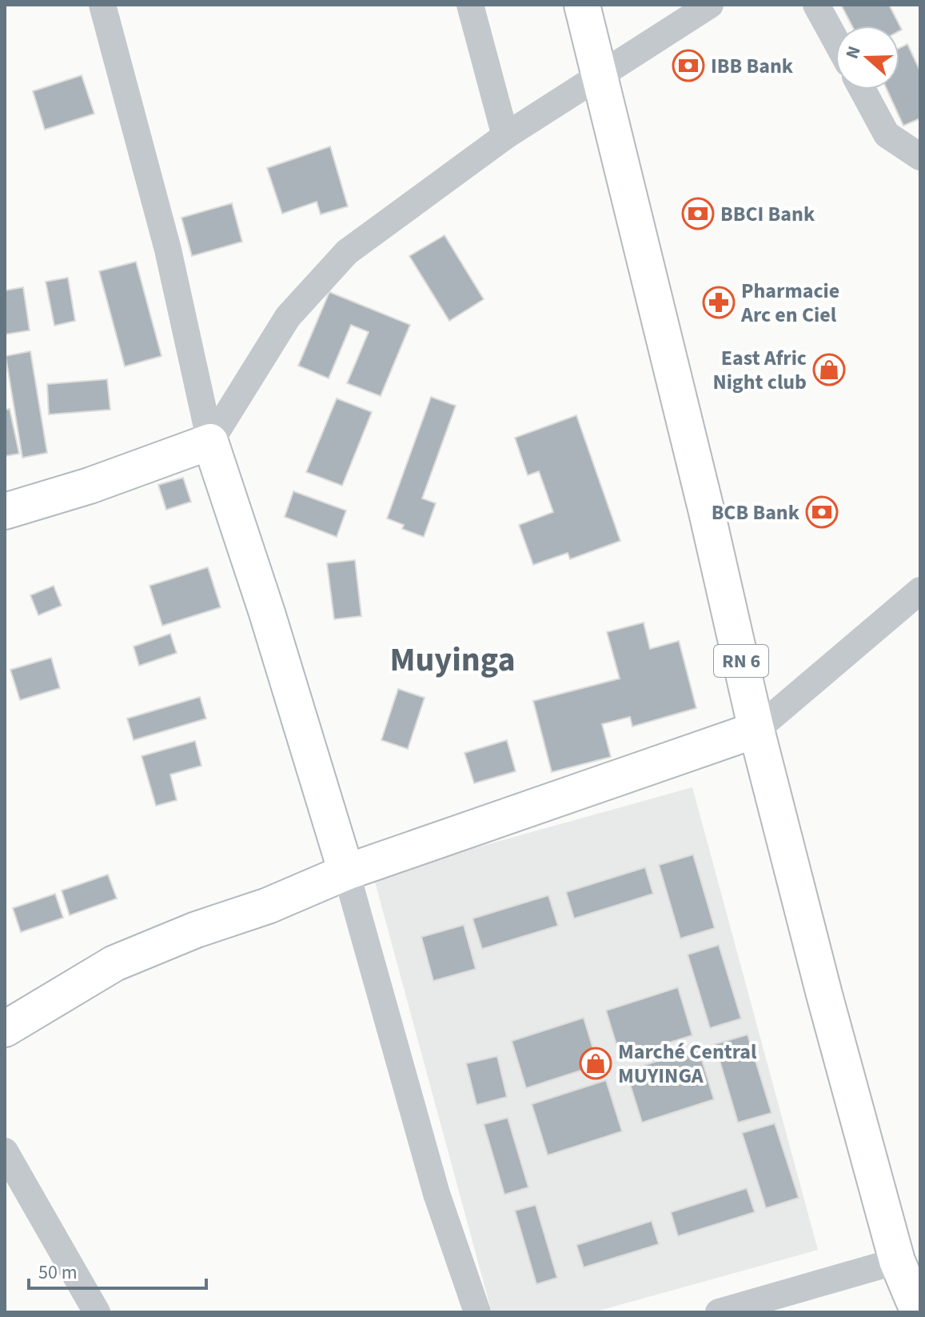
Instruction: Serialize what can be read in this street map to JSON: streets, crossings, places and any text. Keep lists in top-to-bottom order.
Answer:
{
  "streets": {
    "street": ["RN 6"]
  },
  "districts": ["Muyinga"],
  "places": {
    "bank": ["IBB Bank", "BBCI Bank", "BCB Bank"],
    "pharmacy": ["Pharmacie Arc en Ciel"],
    "shop": ["East Afric Night club", "Marché Central MUYINGA"]
  },
  "scale_bar": "50 m",
  "north": "left"
}
